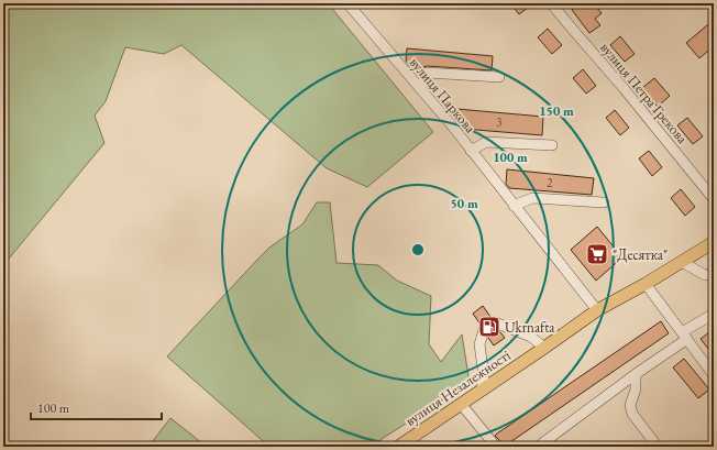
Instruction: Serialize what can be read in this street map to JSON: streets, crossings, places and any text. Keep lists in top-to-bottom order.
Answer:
{
  "streets": {
    "main road": ["вулиця Незалежності"],
    "street": ["вулиця Петра Грекова", "вулиця Паркова"]
  },
  "crossings": [
    ["вулиця Паркова", "вулиця Незалежності"]
  ],
  "places": {
    "supermarket": ["\"Десятка\""],
    "fuel station": ["Ukrnafta"]
  },
  "house_numbers": ["3", "2"],
  "scale_bar": "100 m",
  "rings": ["150 m", "100 m", "50 m"]
}
